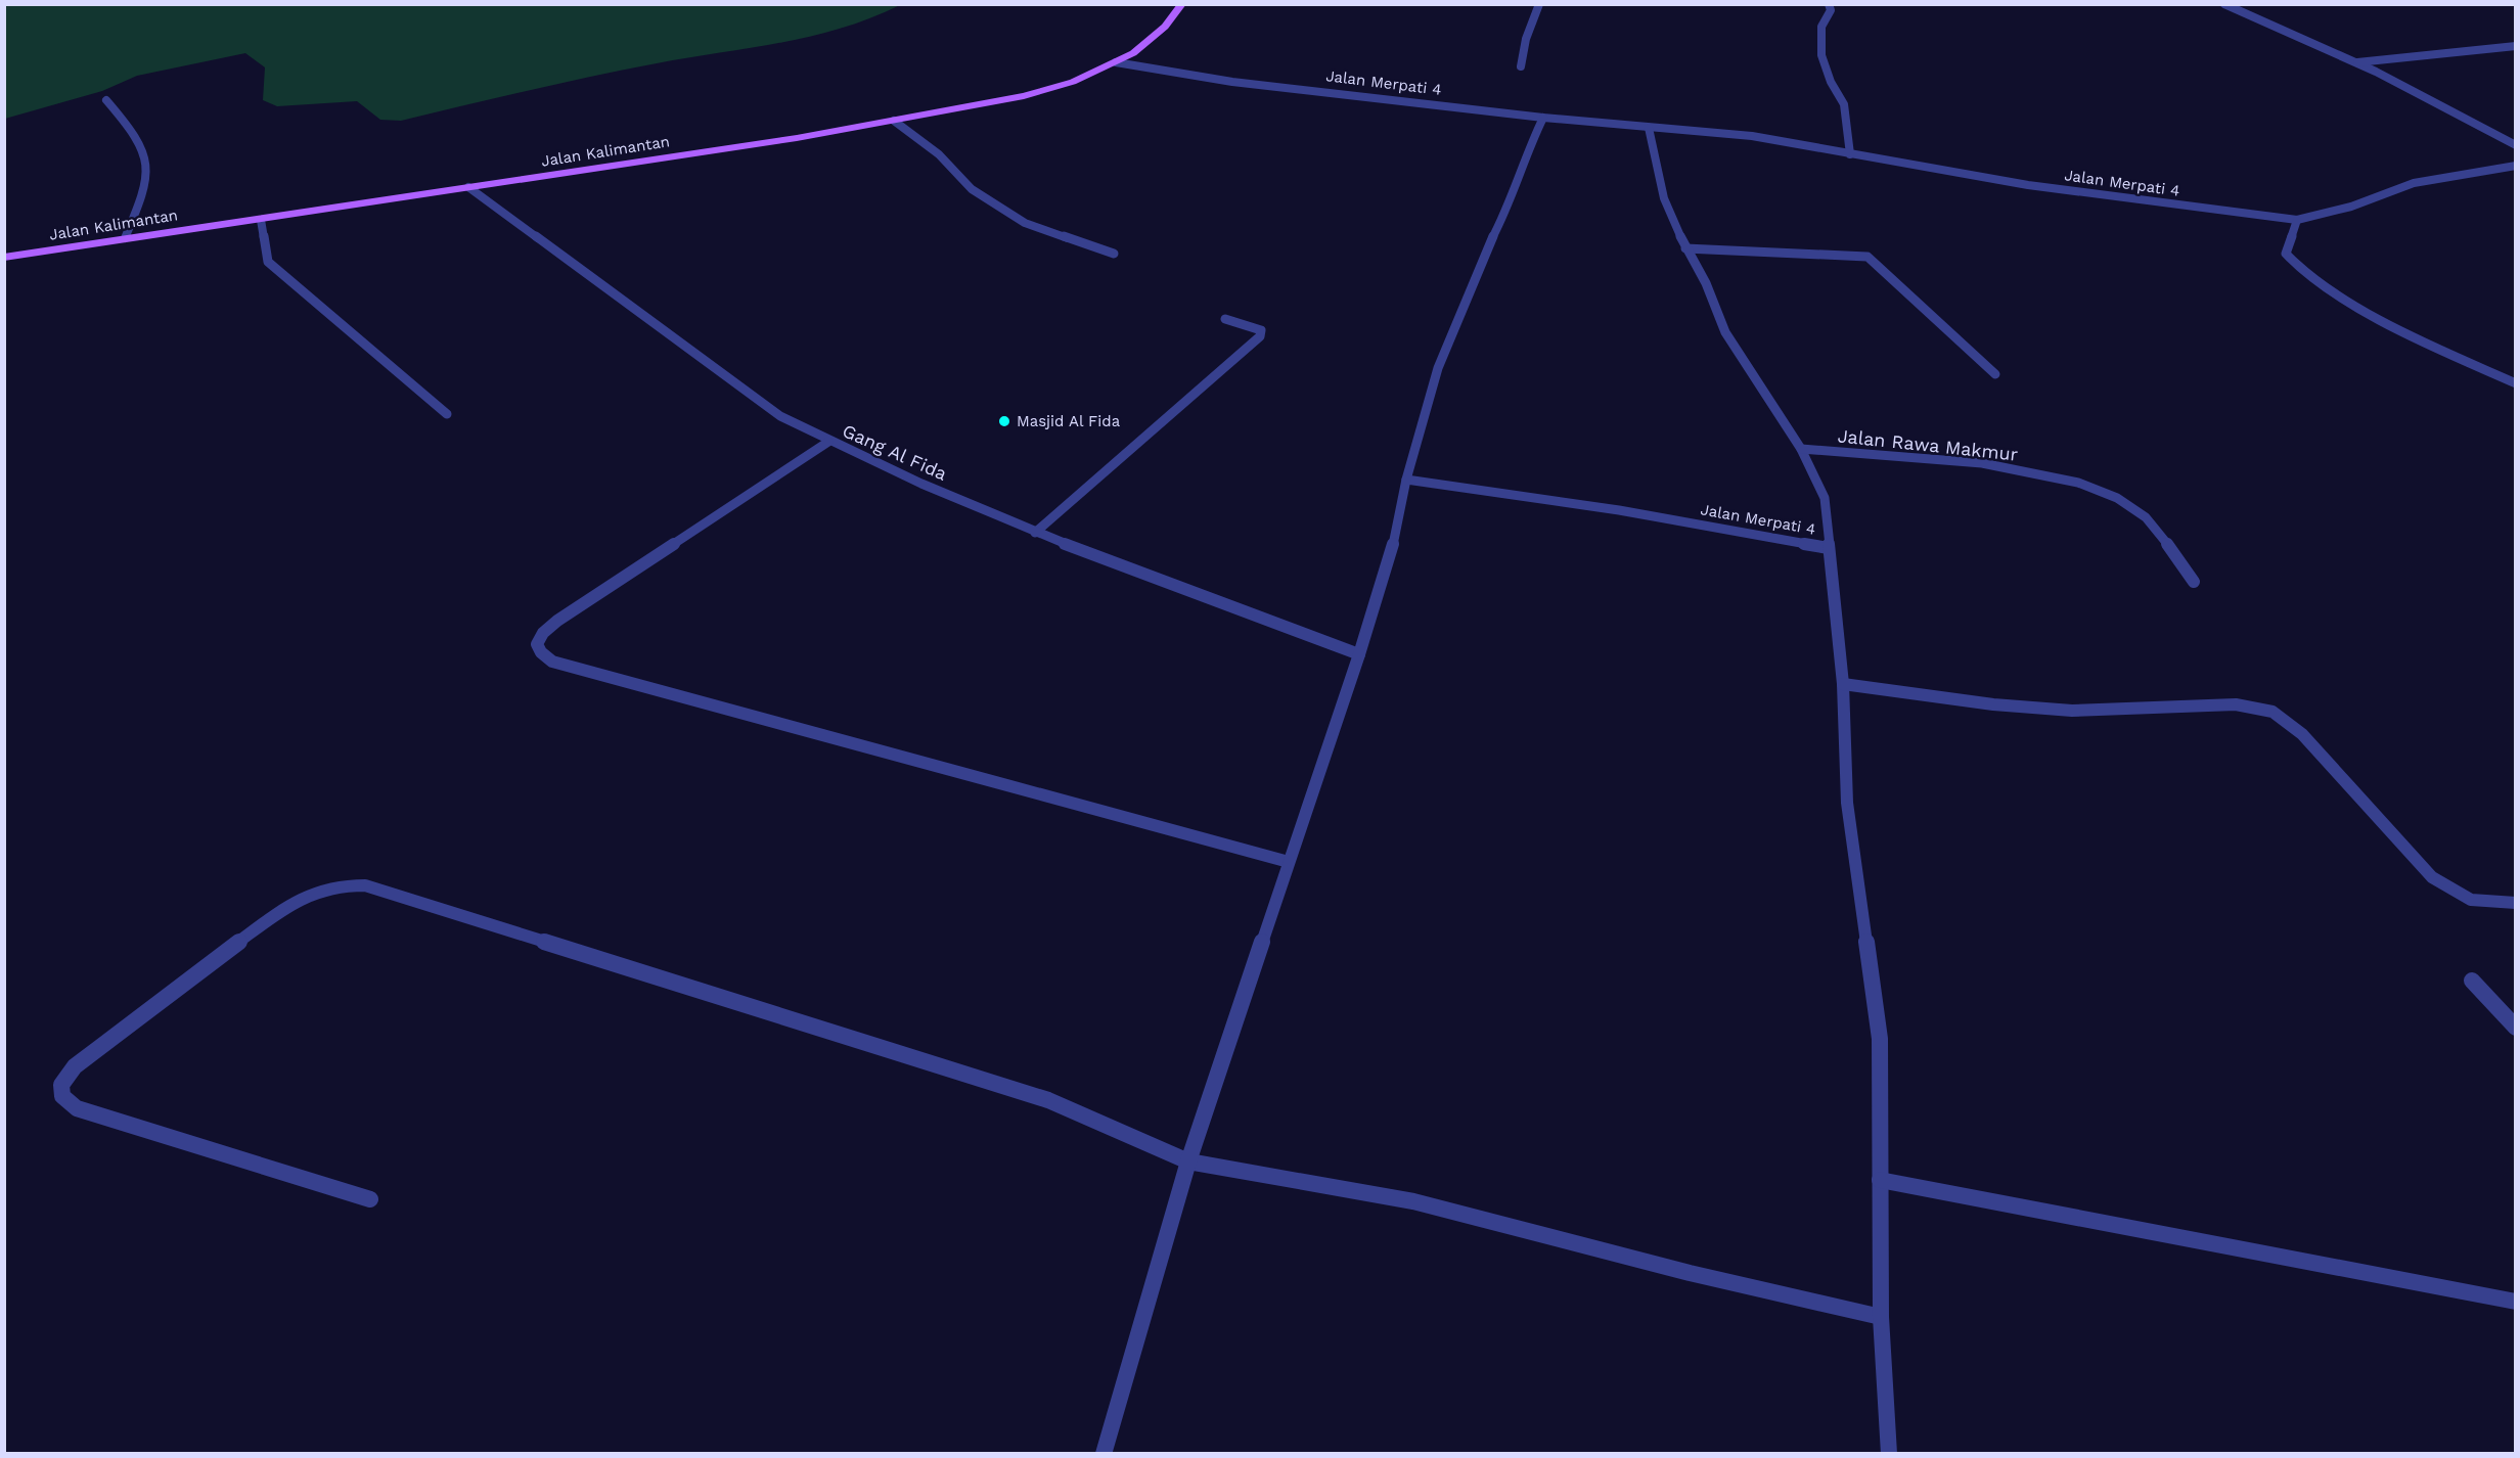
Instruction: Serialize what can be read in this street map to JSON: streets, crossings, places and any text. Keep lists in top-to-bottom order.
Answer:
{
  "streets": {
    "main road": ["Jalan Kalimantan"],
    "street": ["Jalan Merpati 4", "Jalan Rawa Makmur", "Gang Al Fida"]
  },
  "crossings": [
    ["Jalan Merpati 4", "Jalan Kalimantan"],
    ["Jalan Merpati 4", "Jalan Rawa Makmur"],
    ["Jalan Kalimantan", "Gang Al Fida"]
  ],
  "places": ["Masjid Al Fida"]
}
